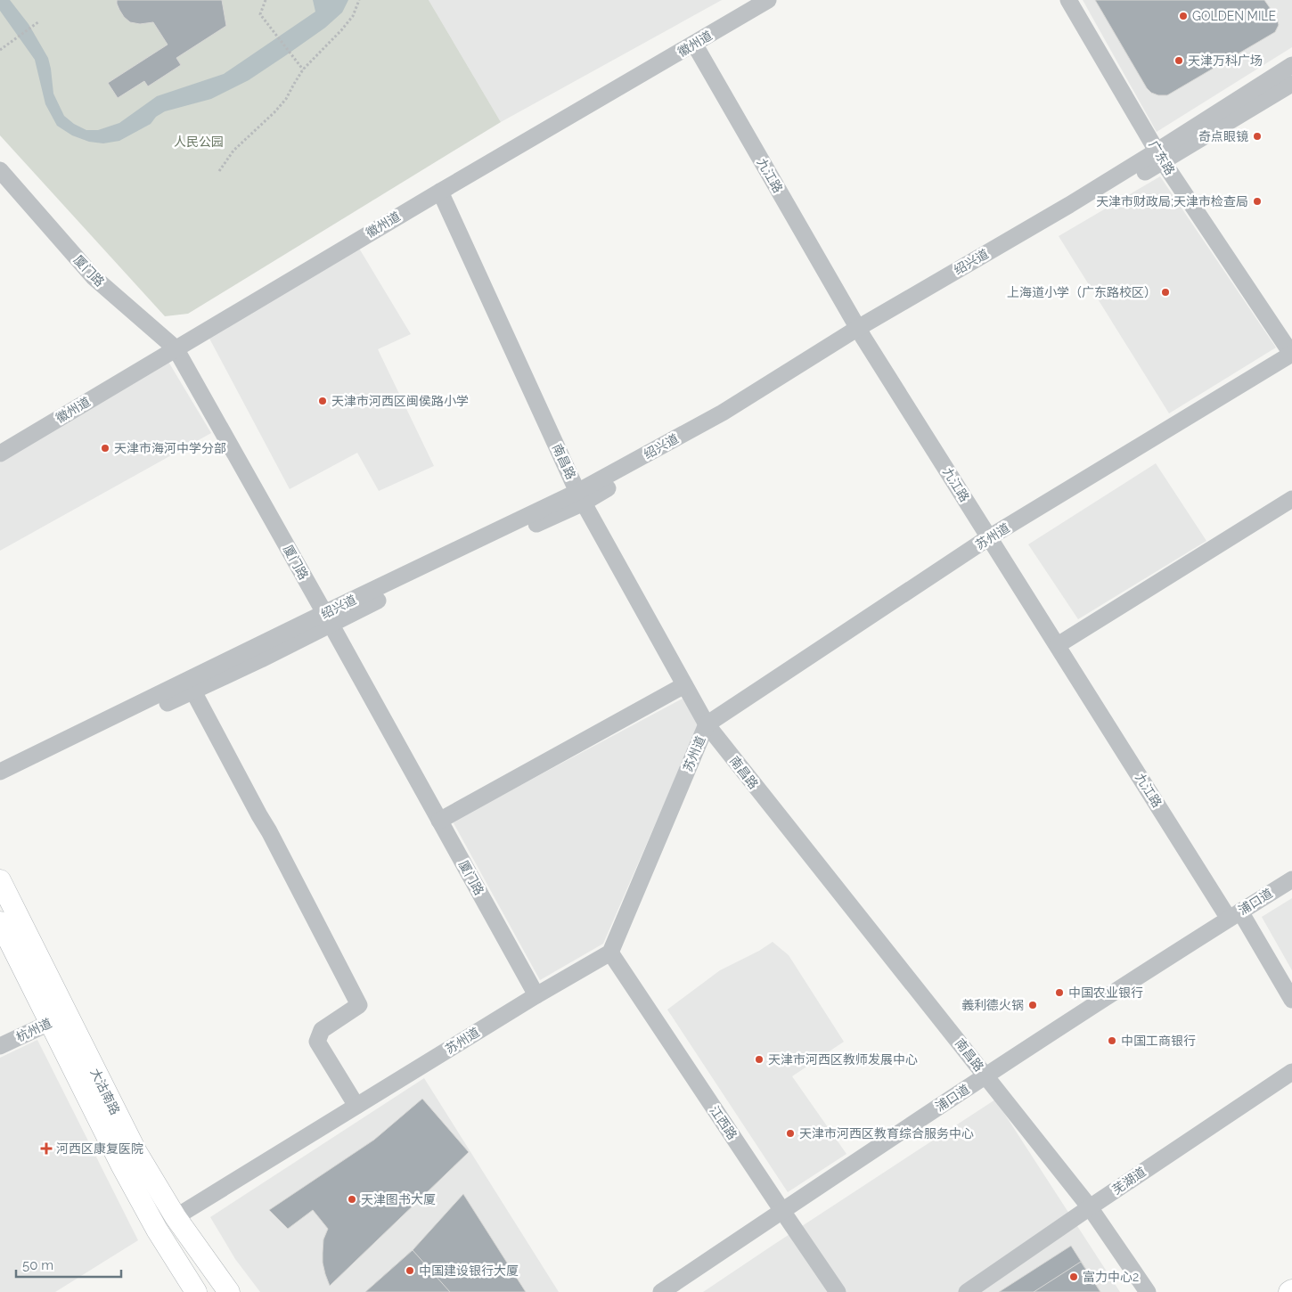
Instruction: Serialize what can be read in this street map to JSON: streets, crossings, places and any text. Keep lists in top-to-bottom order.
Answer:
{
  "streets": {
    "main road": ["大沽南路"],
    "street": [
      "徽州道",
      "广东路",
      "九江路",
      "绍兴道",
      "厦门路",
      "南昌路",
      "苏州道",
      "浦口道",
      "杭州道",
      "江西路",
      "芜湖道"
    ]
  },
  "crossings": [
    ["徽州道", "九江路"],
    ["徽州道", "厦门路"],
    ["徽州道", "南昌路"],
    ["广东路", "绍兴道"],
    ["广东路", "苏州道"],
    ["九江路", "绍兴道"],
    ["九江路", "苏州道"],
    ["九江路", "浦口道"],
    ["绍兴道", "厦门路"],
    ["绍兴道", "南昌路"],
    ["厦门路", "苏州道"],
    ["南昌路", "苏州道"],
    ["南昌路", "浦口道"],
    ["南昌路", "芜湖道"],
    ["苏州道", "大沽南路"],
    ["苏州道", "江西路"],
    ["浦口道", "江西路"],
    ["杭州道", "大沽南路"]
  ],
  "parks": ["人民公园"],
  "places": {
    "other": [
      "GOLDEN MILE",
      "天津万科广场",
      "奇点眼镜",
      "天津市财政局;天津市检查局",
      "上海道小学（广东路校区）",
      "天津市河西区闽侯路小学",
      "天津市海河中学分部",
      "中国农业银行",
      "義利德火锅",
      "中国工商银行",
      "天津市河西区教师发展中心",
      "天津市河西区教育综合服务中心",
      "天津图书大厦",
      "中国建设银行大厦",
      "富力中心2"
    ],
    "health": ["河西区康复医院"]
  },
  "scale_bar": "50 m"
}
